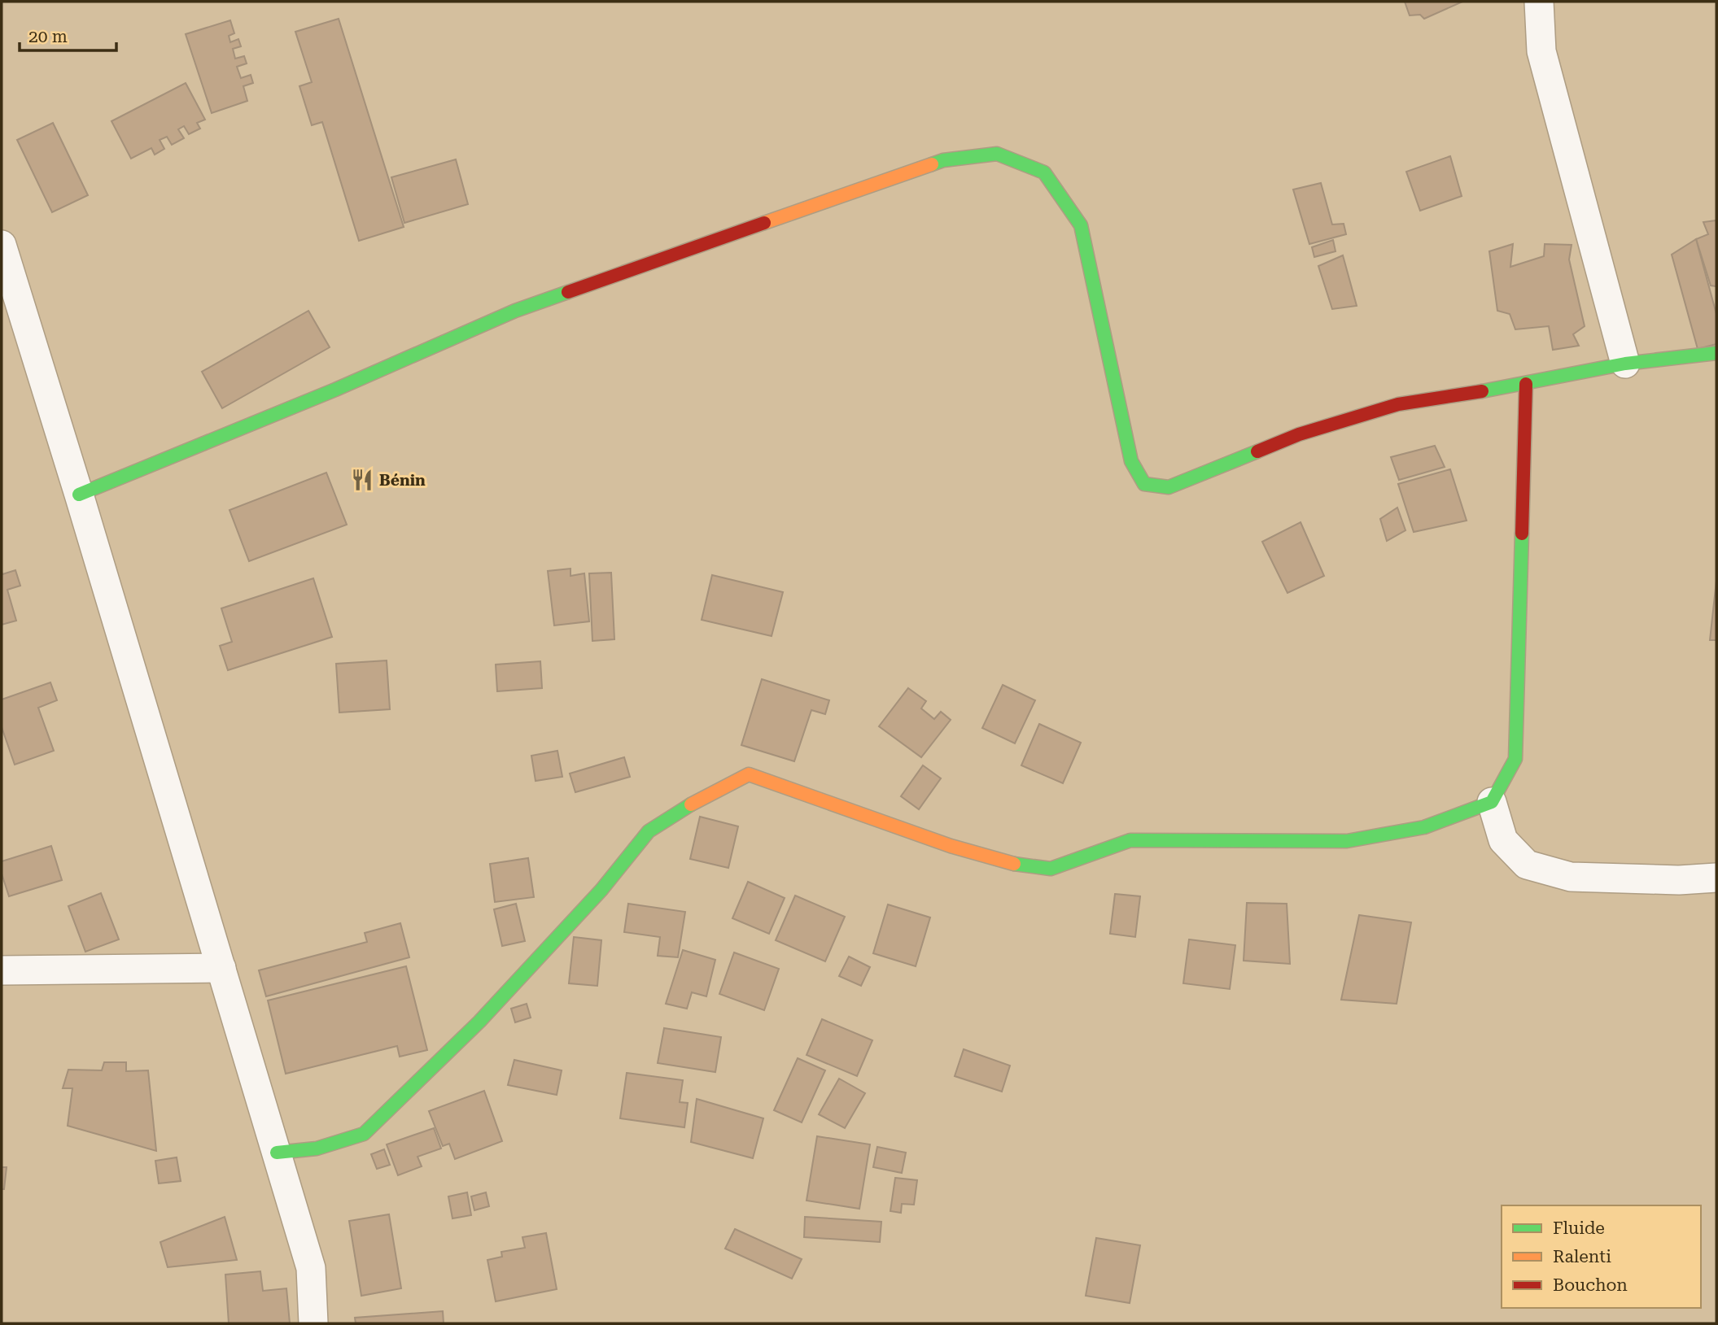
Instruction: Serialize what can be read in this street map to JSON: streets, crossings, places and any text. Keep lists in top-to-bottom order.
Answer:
{
  "places": {
    "restaurant": ["Bénin"]
  },
  "legend": ["Fluide", "Ralenti", "Bouchon"],
  "scale_bar": "20 m"
}
